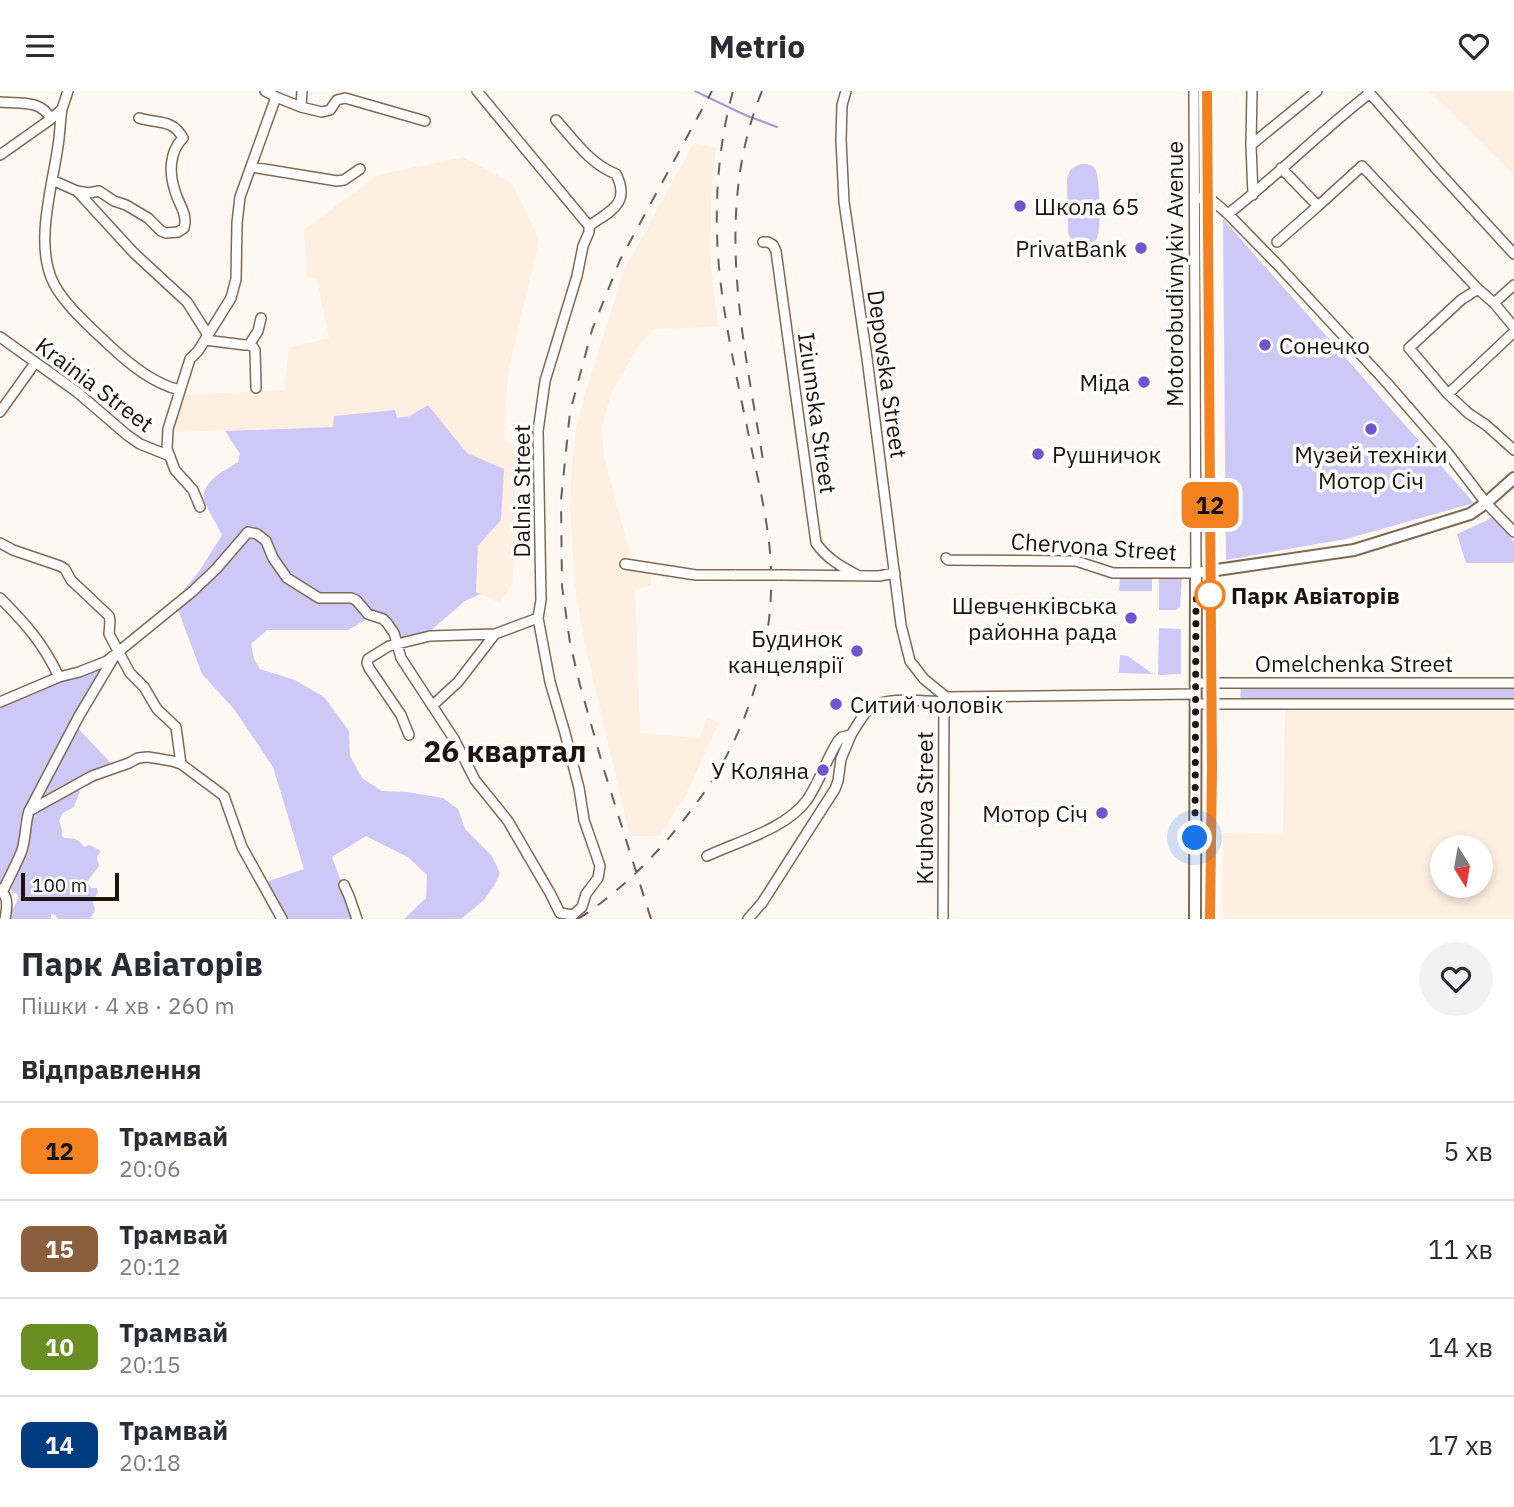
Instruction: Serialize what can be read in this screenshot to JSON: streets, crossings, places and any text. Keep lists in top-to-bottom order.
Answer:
{
  "streets": {
    "main road": ["Motorobudivnykiv Avenue", "Chervona Street"],
    "street": [
      "Depovska Street",
      "Krainia Street",
      "Iziumska Street",
      "Dalnia Street",
      "Omelchenka Street",
      "Kruhova Street"
    ]
  },
  "crossings": [
    ["Motorobudivnykiv Avenue", "Chervona Street"],
    ["Motorobudivnykiv Avenue", "Omelchenka Street"],
    ["Depovska Street", "Omelchenka Street"],
    ["Depovska Street", "Kruhova Street"],
    ["Omelchenka Street", "Kruhova Street"]
  ],
  "districts": ["26 квартал"],
  "places": [
    "Школа 65",
    "PrivatBank",
    "Сонечко",
    "Міда",
    "Музей техніки Мотор Січ",
    "Рушничок",
    "Парк Авіаторів",
    "Шевченківська районна рада",
    "Будинок канцелярії",
    "Ситий чоловік",
    "У Коляна",
    "Мотор Січ"
  ],
  "lines": ["tram line 12"],
  "scale_bar": "100 m",
  "north": "bottom",
  "page": {
    "header": "Metrio",
    "on_map": "12",
    "scale": "100 m",
    "heading": [
      ["Парк Авіаторів", "Пішки · 4 хв · 260 m"],
      "Відправлення"
    ],
    "list": [
      {
        "mark": "12",
        "name": "Трамвай",
        "note": "20:06",
        "value": "5 хв"
      },
      {
        "mark": "15",
        "name": "Трамвай",
        "note": "20:12",
        "value": "11 хв"
      },
      {
        "mark": "10",
        "name": "Трамвай",
        "note": "20:15",
        "value": "14 хв"
      },
      {
        "mark": "14",
        "name": "Трамвай",
        "note": "20:18",
        "value": "17 хв"
      }
    ]
  }
}
